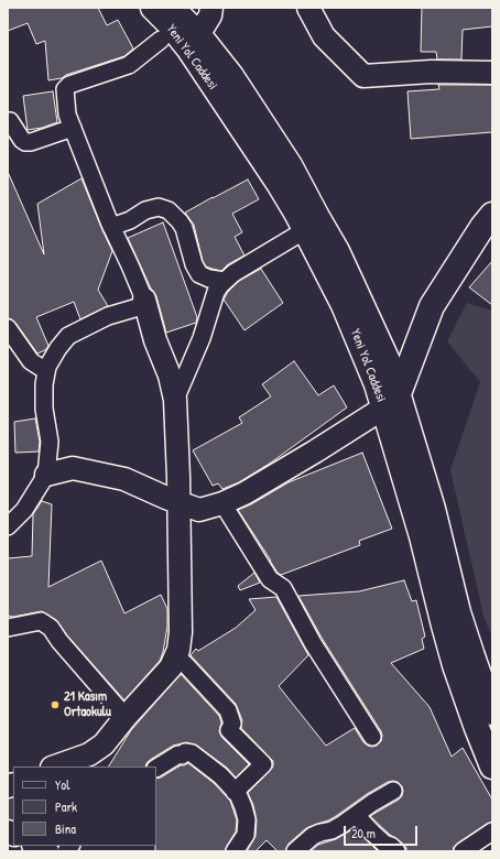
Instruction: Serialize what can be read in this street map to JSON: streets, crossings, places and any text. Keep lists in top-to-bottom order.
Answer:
{
  "streets": {
    "main road": ["Yeni Yol Caddesi"]
  },
  "places": ["21 Kasım Ortaokulu"],
  "legend": ["Yol", "Park", "Bina"],
  "scale_bar": "20 m"
}
